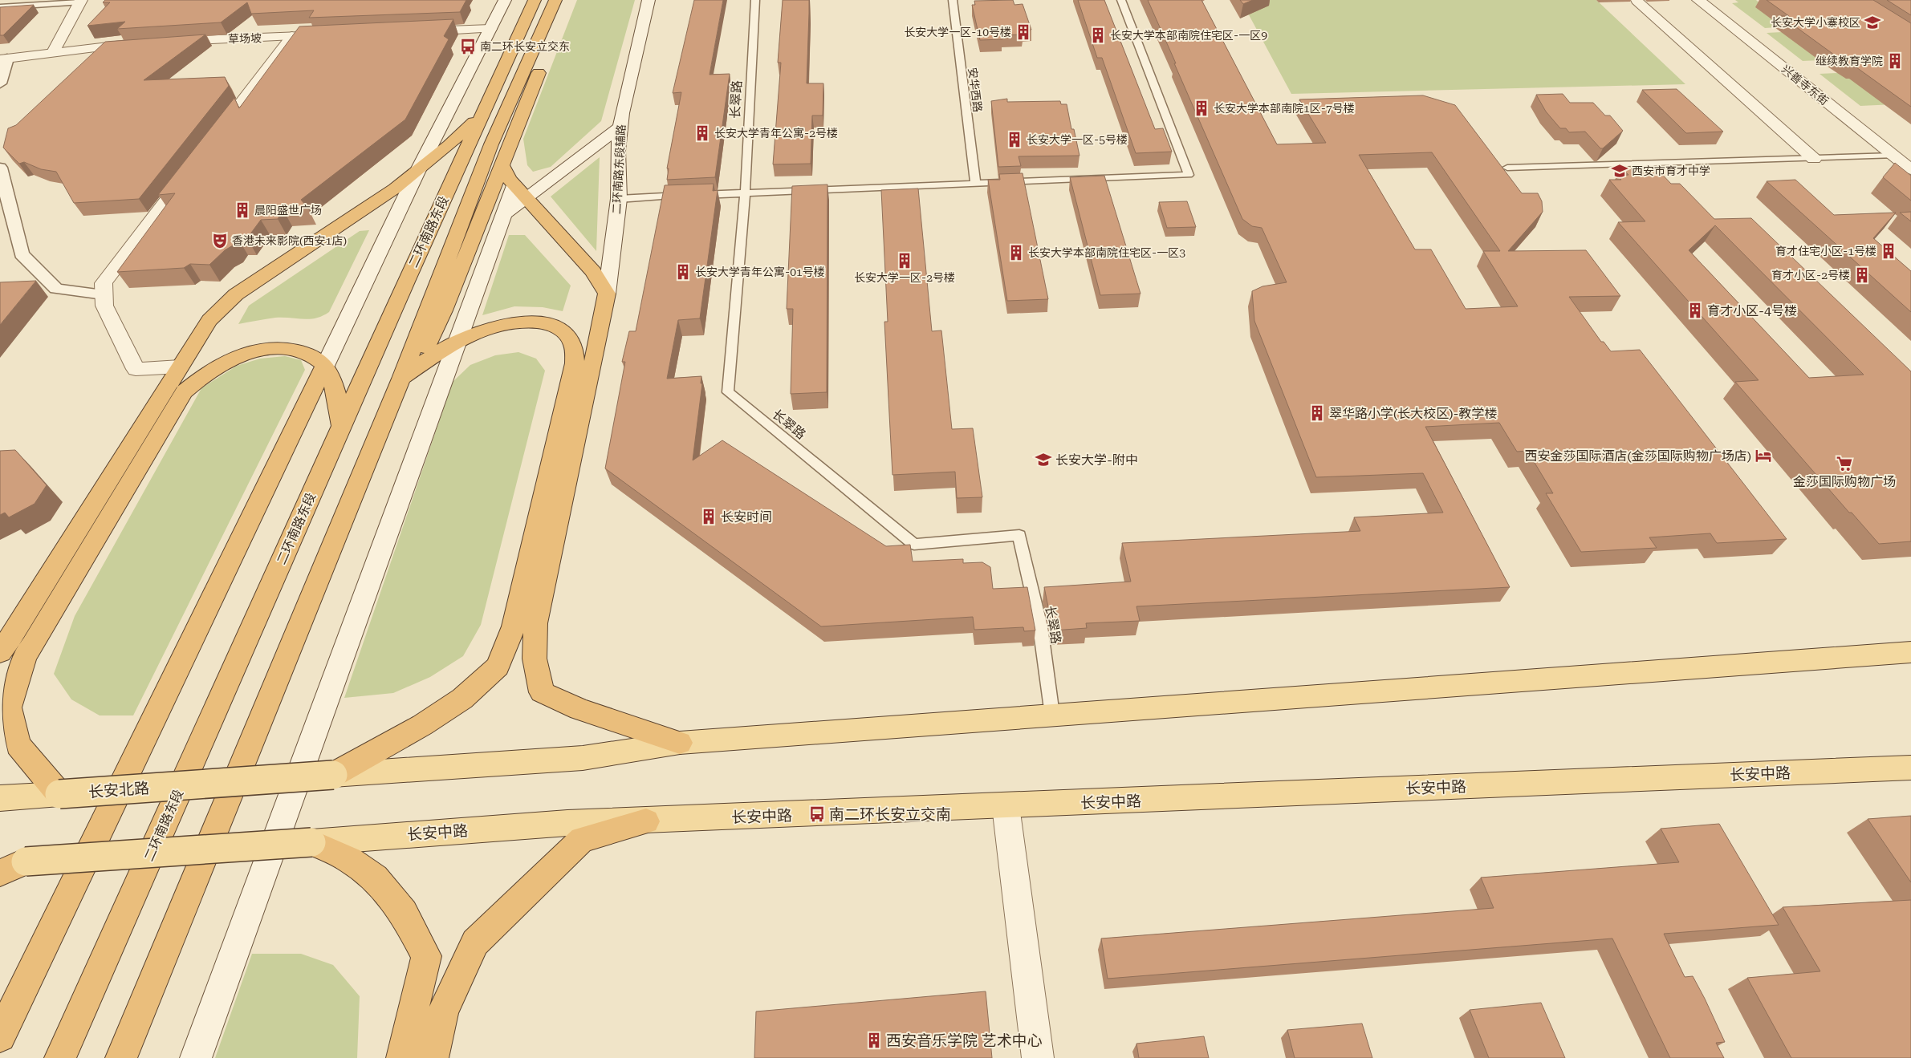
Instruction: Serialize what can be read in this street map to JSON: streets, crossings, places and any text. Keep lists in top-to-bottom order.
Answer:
{
  "streets": {
    "highway": ["二环南路东段"],
    "main road": [
      "草场坡",
      "兴善寺东街",
      "二环南路东段辅路",
      "长安中路",
      "长安北路"
    ],
    "lane": ["安华西路", "长翠路"]
  },
  "places": {
    "school or university": ["长安大学小寨校区", "西安市育才中学", "长安大学-附中"],
    "building": [
      "长安大学一区-10号楼",
      "长安大学本部南院住宅区-一区9",
      "继续教育学院",
      "长安大学本部南院1区-7号楼",
      "长安大学青年公寓-2号楼",
      "长安大学一区-5号楼",
      "晨阳盛世广场",
      "育才住宅小区-1号楼",
      "长安大学本部南院住宅区-一区3",
      "长安大学一区-2号楼",
      "长安大学青年公寓-01号楼",
      "育才小区-2号楼",
      "育才小区-4号楼",
      "翠华路小学(长大校区)-教学楼",
      "长安时间",
      "西安音乐学院 艺术中心"
    ],
    "bus stop": ["南二环长安立交东", "南二环长安立交南"],
    "theatre": ["香港未来影院(西安1店)"],
    "hotel": ["西安金莎国际酒店(金莎国际购物广场店)"],
    "supermarket": ["金莎国际购物广场"]
  }
}
